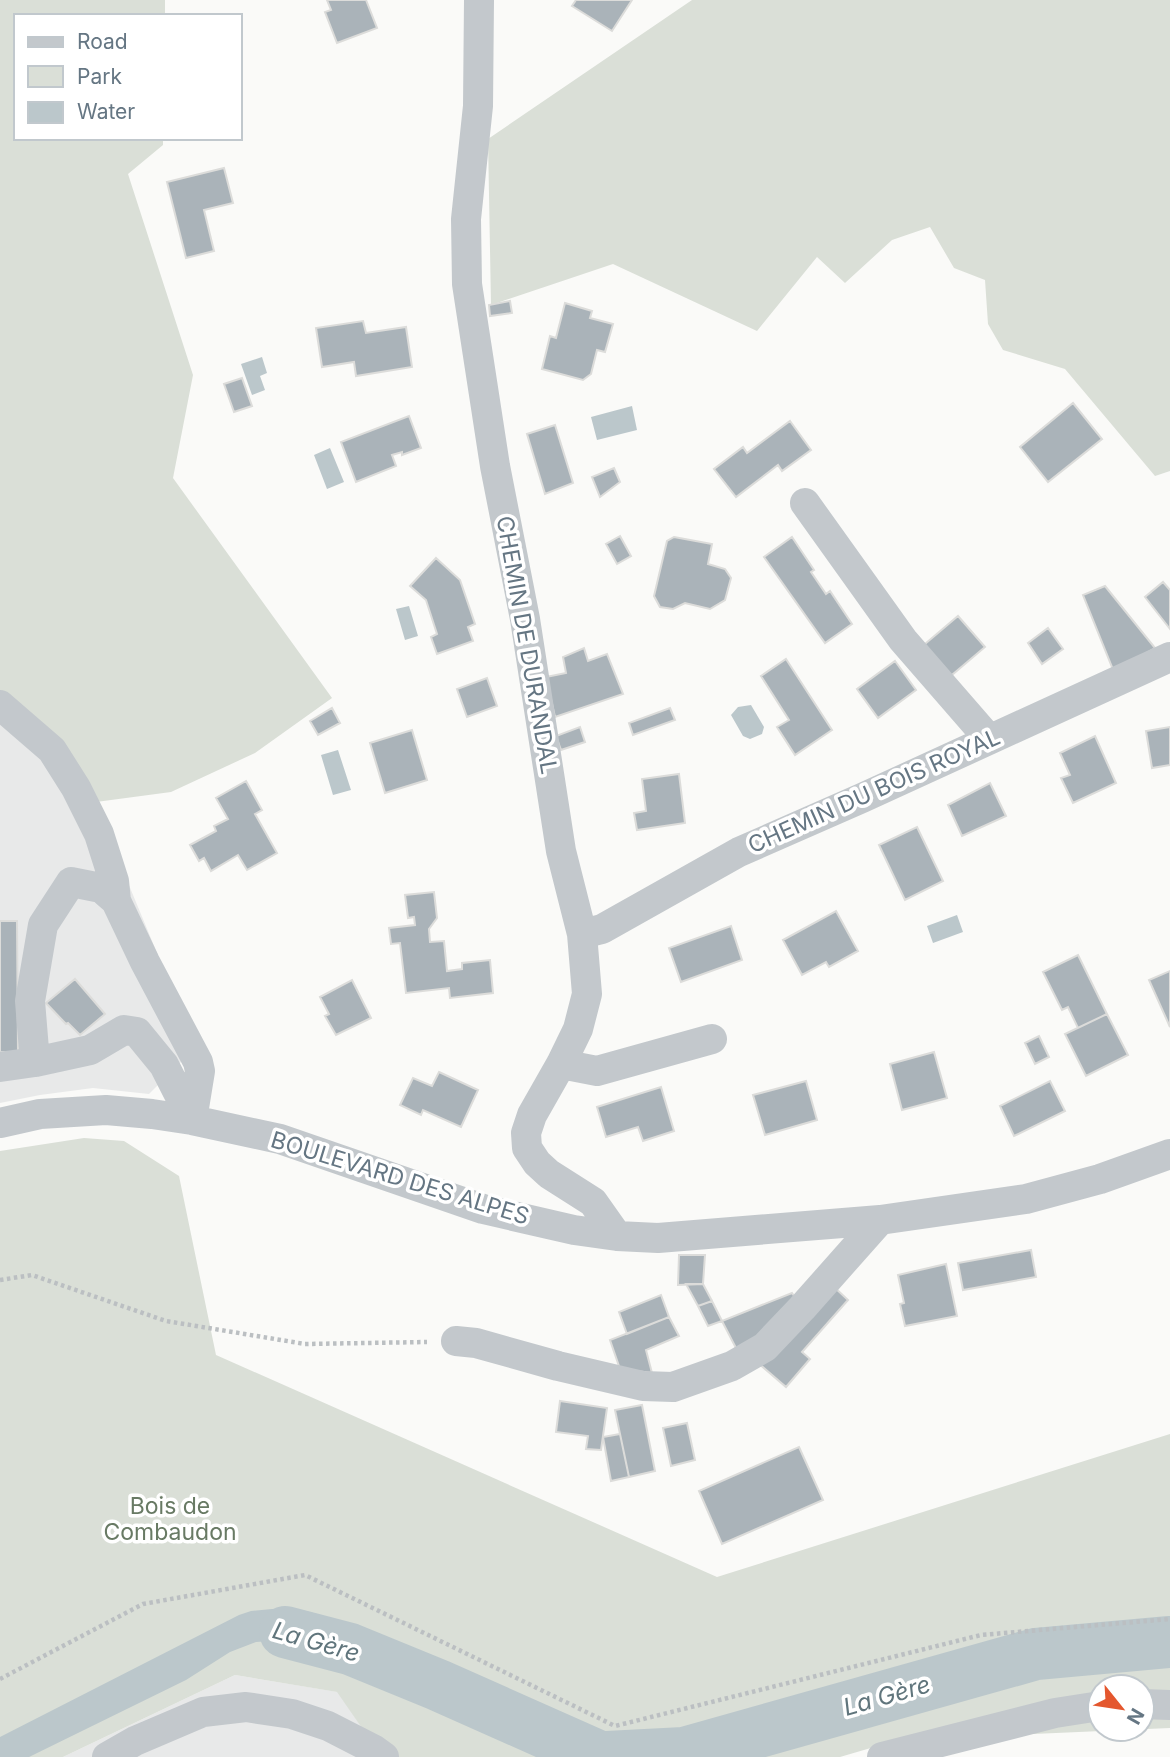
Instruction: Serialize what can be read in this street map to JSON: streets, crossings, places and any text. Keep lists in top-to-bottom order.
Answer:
{
  "streets": {
    "street": ["CHEMIN DE DURANDAL", "CHEMIN DU BOIS ROYAL", "BOULEVARD DES ALPES"]
  },
  "crossings": [
    ["CHEMIN DE DURANDAL", "CHEMIN DU BOIS ROYAL"],
    ["CHEMIN DE DURANDAL", "BOULEVARD DES ALPES"]
  ],
  "water": ["La Gère"],
  "parks": ["Bois de Combaudon"],
  "legend": ["Road", "Park", "Water"],
  "north": "bottom right"
}
